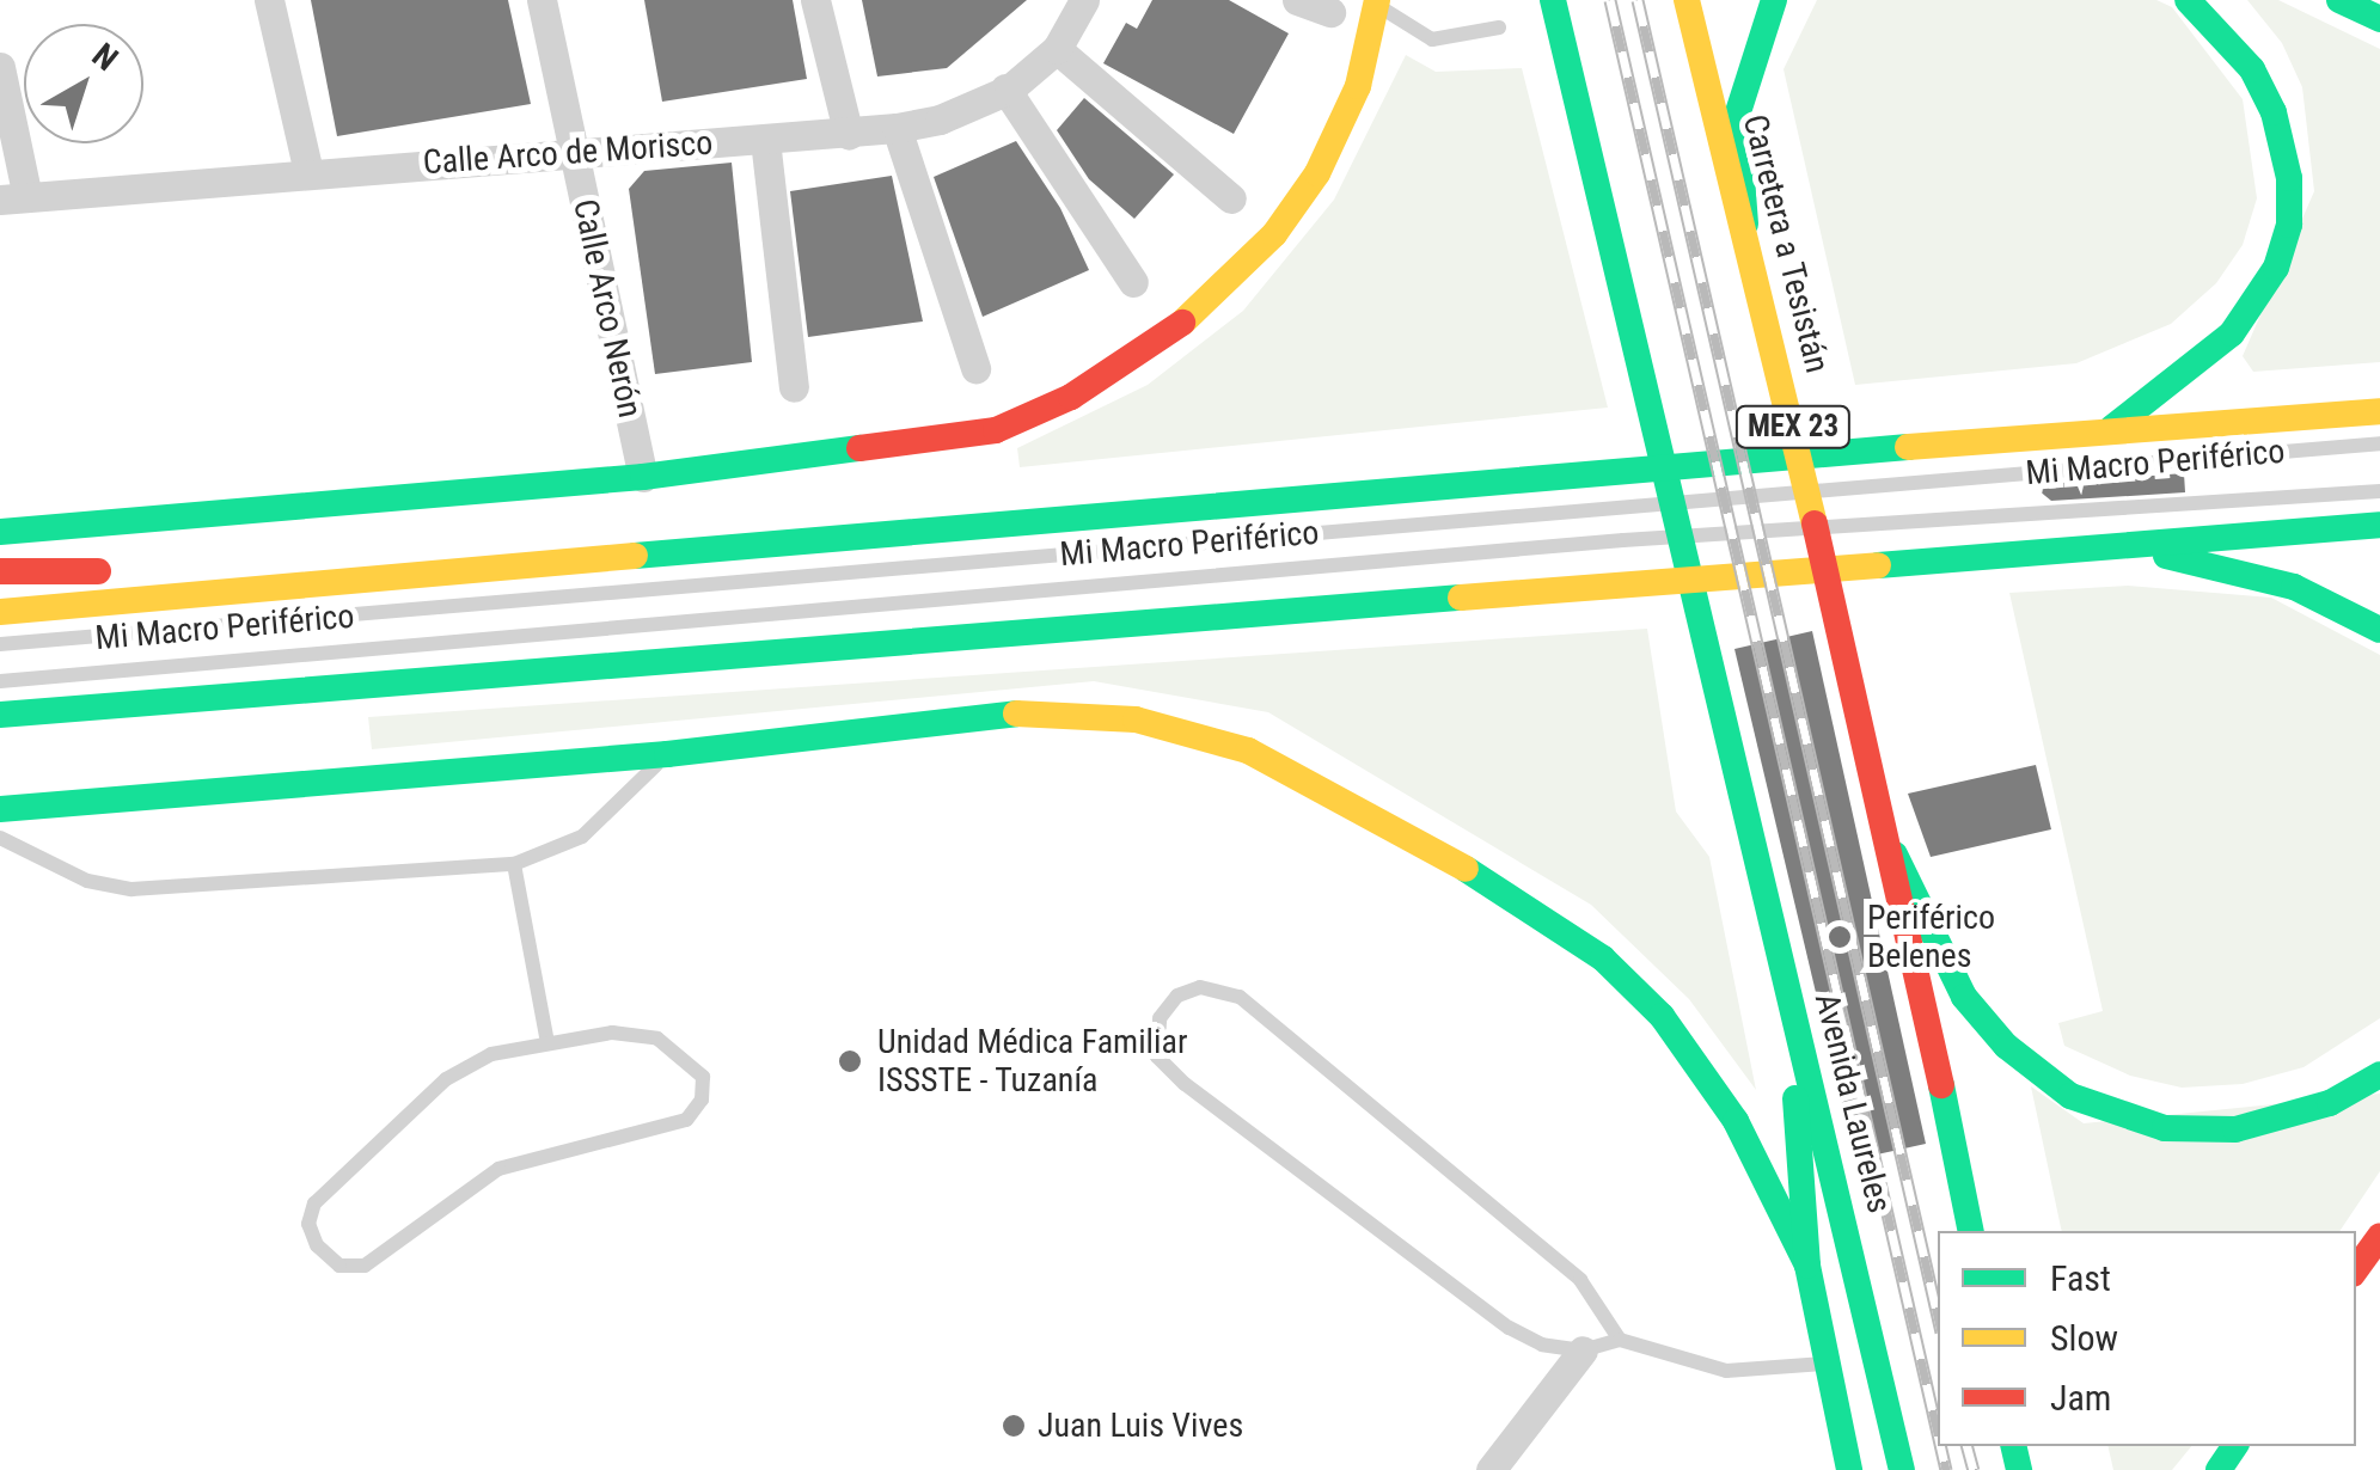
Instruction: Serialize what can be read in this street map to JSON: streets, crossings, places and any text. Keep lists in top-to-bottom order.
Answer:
{
  "streets": {
    "main road": ["Carretera a Tesistán", "MEX 23", "Avenida Laureles"],
    "street": ["Calle Arco de Morisco", "Calle Arco Nerón"],
    "lane": ["Mi Macro Periférico"]
  },
  "crossings": [
    ["Calle Arco de Morisco", "Calle Arco Nerón"],
    ["Carretera a Tesistán", "MEX 23"]
  ],
  "places": ["Periférico Belenes", "Unidad Médica Familiar ISSSTE - Tuzanía", "Juan Luis Vives"],
  "legend": ["Fast", "Slow", "Jam"],
  "north": "top right"
}
